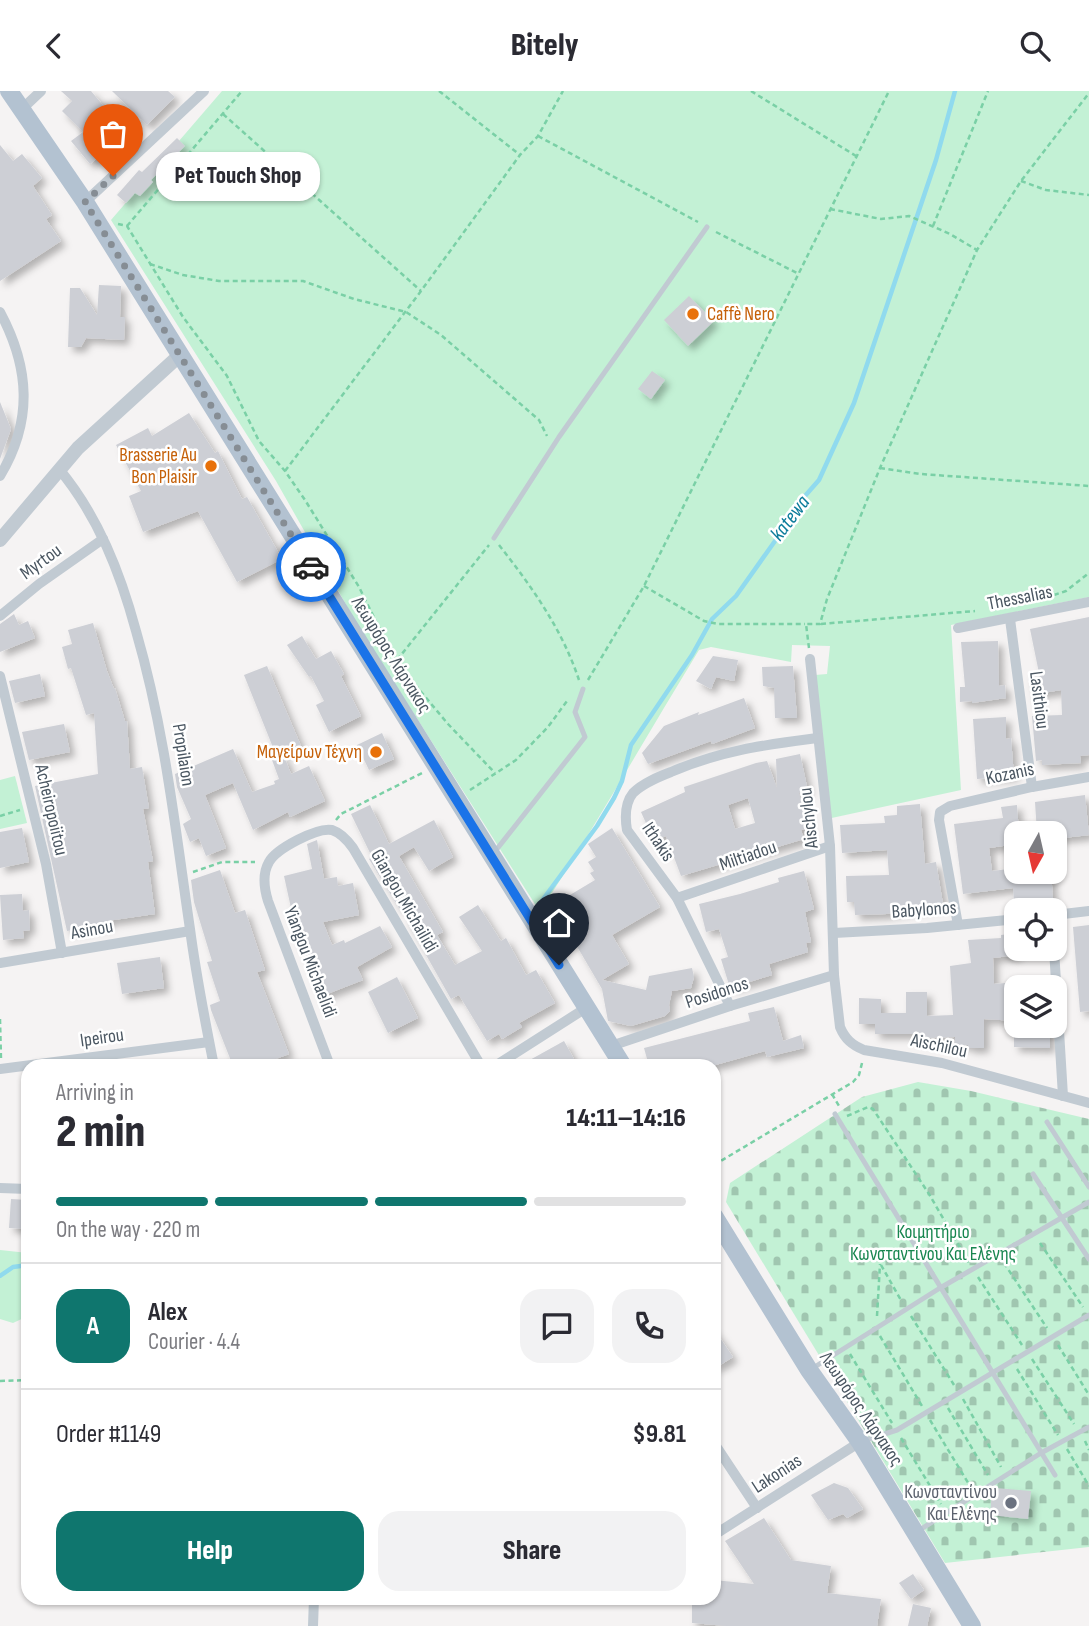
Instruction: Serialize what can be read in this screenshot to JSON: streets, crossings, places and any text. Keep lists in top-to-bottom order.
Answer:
{
  "streets": {
    "main road": ["Λεωφόρος Λάρνακος"],
    "street": [
      "Myrtou",
      "Thessalias",
      "Lasithiou",
      "Propilaion",
      "Kozanis",
      "Acheiropoiitou",
      "Aischylou",
      "Ithakis",
      "Miltiadou",
      "Giangou Michailidi",
      "Babylonos",
      "Asinou",
      "Yiangou Michaelidi",
      "Posidonos",
      "Ipeirou",
      "Aischilou",
      "Lakonias"
    ]
  },
  "crossings": [
    ["Myrtou", "Propilaion"],
    ["Thessalias", "Lasithiou"],
    ["Λεωφόρος Λάρνακος", "Posidonos"],
    ["Λεωφόρος Λάρνακος", "Lakonias"],
    ["Lasithiou", "Kozanis"],
    ["Propilaion", "Asinou"],
    ["Propilaion", "Ipeirou"],
    ["Kozanis", "Babylonos"],
    ["Acheiropoiitou", "Asinou"],
    ["Aischylou", "Ithakis"],
    ["Aischylou", "Miltiadou"],
    ["Aischylou", "Babylonos"],
    ["Aischylou", "Posidonos"],
    ["Ithakis", "Miltiadou"],
    ["Ithakis", "Posidonos"]
  ],
  "water": ["katewa"],
  "parks": ["Κοιμητήριο Κωνσταντίνου Και Ελένης"],
  "places": [
    "Pet Touch Shop",
    "Caffè Nero",
    "Brasserie Au Bon Plaisir",
    "Μαγείρων Τέχνη",
    "Κωνσταντίνου Και Ελένης"
  ],
  "north": "bottom",
  "page": {
    "header": "Bitely",
    "bubble": "Pet Touch Shop",
    "heading": ["2 min", "Arriving in", "14:11–14:16"],
    "panel": [
      "Alex",
      "Courier · 4.4",
      "Order #1149",
      "$9.81"
    ],
    "bar": "On the way · 220 m",
    "round": "A",
    "buttons": ["Help", "Share"]
  }
}
